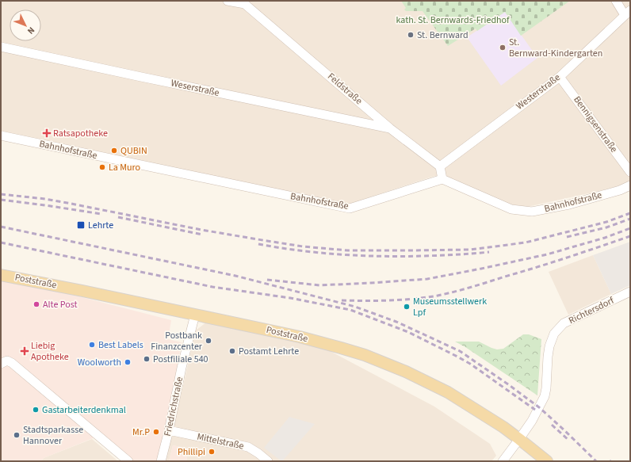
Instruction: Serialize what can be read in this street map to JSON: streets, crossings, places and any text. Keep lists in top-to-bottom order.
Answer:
{
  "streets": {
    "main road": ["Poststraße"],
    "street": [
      "Weserstraße",
      "Feldstraße",
      "Westerstraße",
      "Bennigsenstraße",
      "Bahnhofstraße",
      "Richtersdorf",
      "Friedrichstraße",
      "Mittelstraße"
    ]
  },
  "crossings": [
    ["Weserstraße", "Feldstraße"],
    ["Feldstraße", "Westerstraße"],
    ["Westerstraße", "Bennigsenstraße"],
    ["Poststraße", "Richtersdorf"],
    ["Poststraße", "Friedrichstraße"],
    ["Friedrichstraße", "Mittelstraße"]
  ],
  "parks": ["kath. St. Bernwards-Friedhof"],
  "places": {
    "other": [
      "St. Bernward",
      "St. Bernward-Kindergarten",
      "QUBIN",
      "La Muro",
      "Alte Post",
      "Museumsstellwerk Lpf",
      "Postbank Finanzcenter",
      "Best Labels",
      "Postamt Lehrte",
      "Postfiliale 540",
      "Woolworth",
      "Gastarbeiterdenkmal",
      "Mr.P",
      "Stadtsparkasse Hannover",
      "Phillipi"
    ],
    "health": ["Ratsapotheke", "Liebig Apotheke"],
    "transit": ["Lehrte"]
  },
  "north": "bottom right"
}
